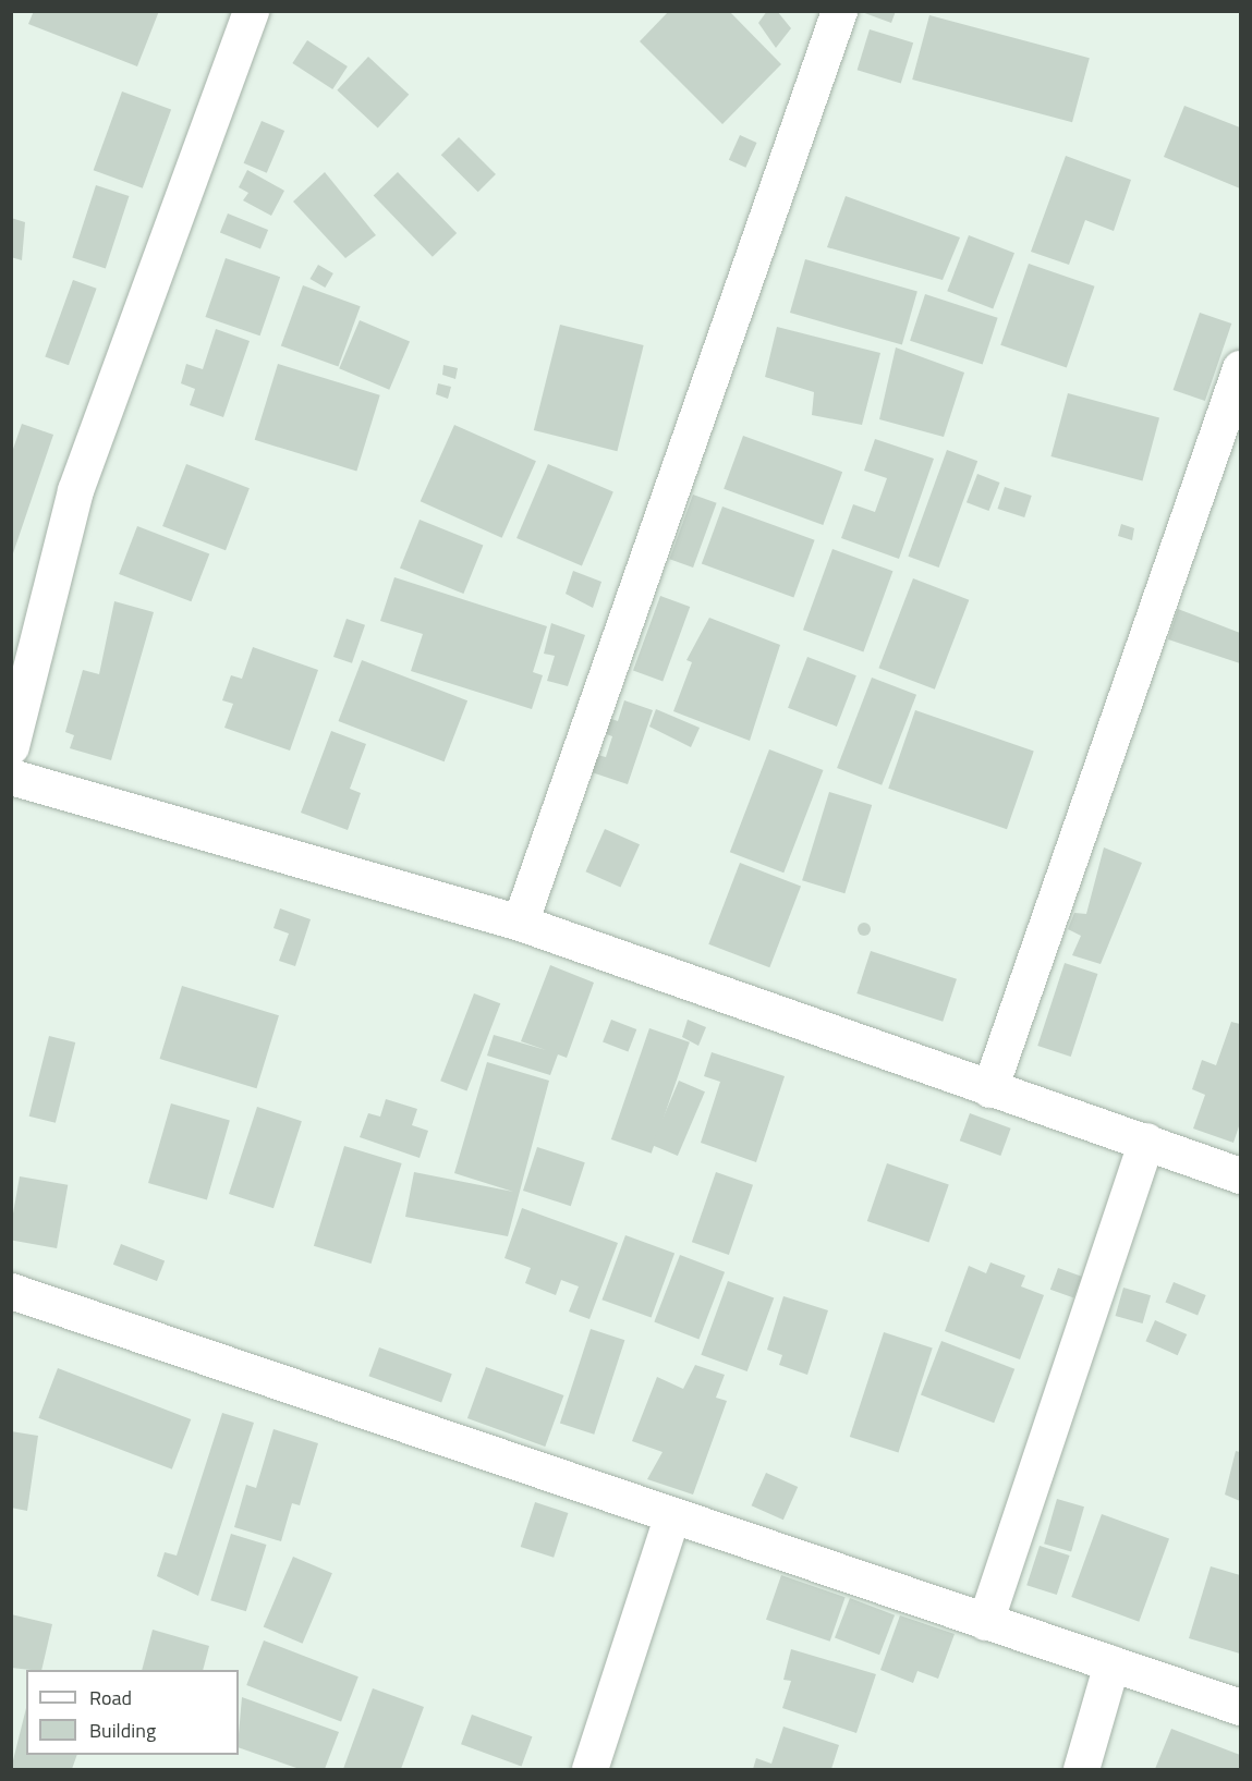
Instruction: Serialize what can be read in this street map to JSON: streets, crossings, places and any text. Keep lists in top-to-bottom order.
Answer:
{
  "legend": ["Road", "Building"]
}
